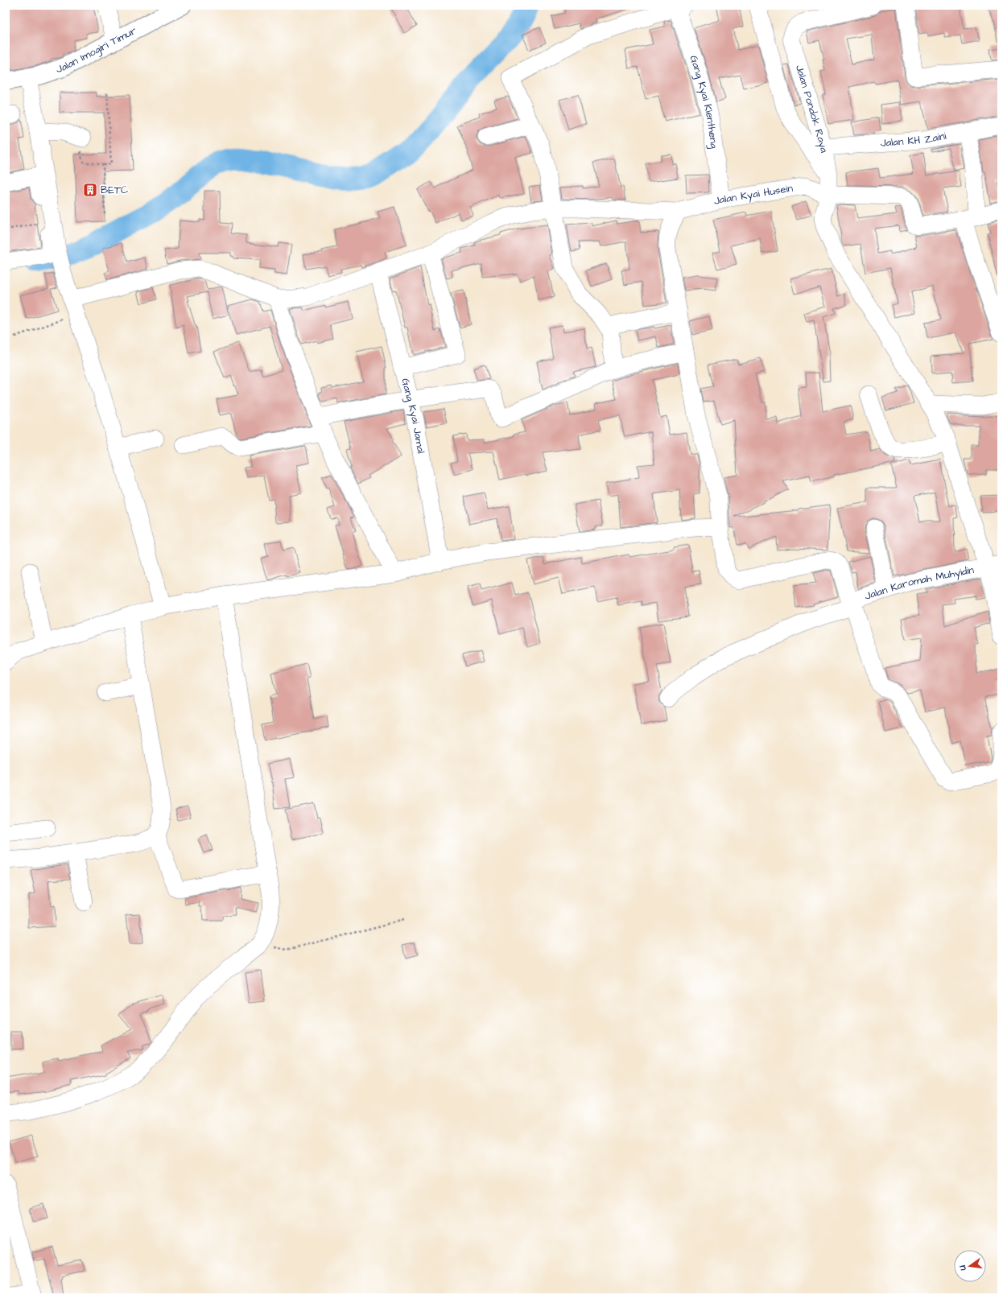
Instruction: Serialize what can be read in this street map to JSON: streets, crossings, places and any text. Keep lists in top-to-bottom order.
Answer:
{
  "streets": {
    "main road": ["Jalan Imogiri Timur"],
    "street": [
      "Gang Kyai Klentheng",
      "Jalan Pondok Raya",
      "Jalan KH Zaini",
      "Jalan Kyai Husein",
      "Gang Kyai Jamal",
      "Jalan Karomah Muhyidin"
    ]
  },
  "crossings": [
    ["Gang Kyai Klentheng", "Jalan Kyai Husein"],
    ["Jalan Pondok Raya", "Jalan KH Zaini"],
    ["Jalan Pondok Raya", "Jalan Kyai Husein"],
    ["Jalan Pondok Raya", "Jalan Karomah Muhyidin"],
    ["Jalan Kyai Husein", "Gang Kyai Jamal"]
  ],
  "places": {
    "building": ["BETC"]
  },
  "north": "left"
}
